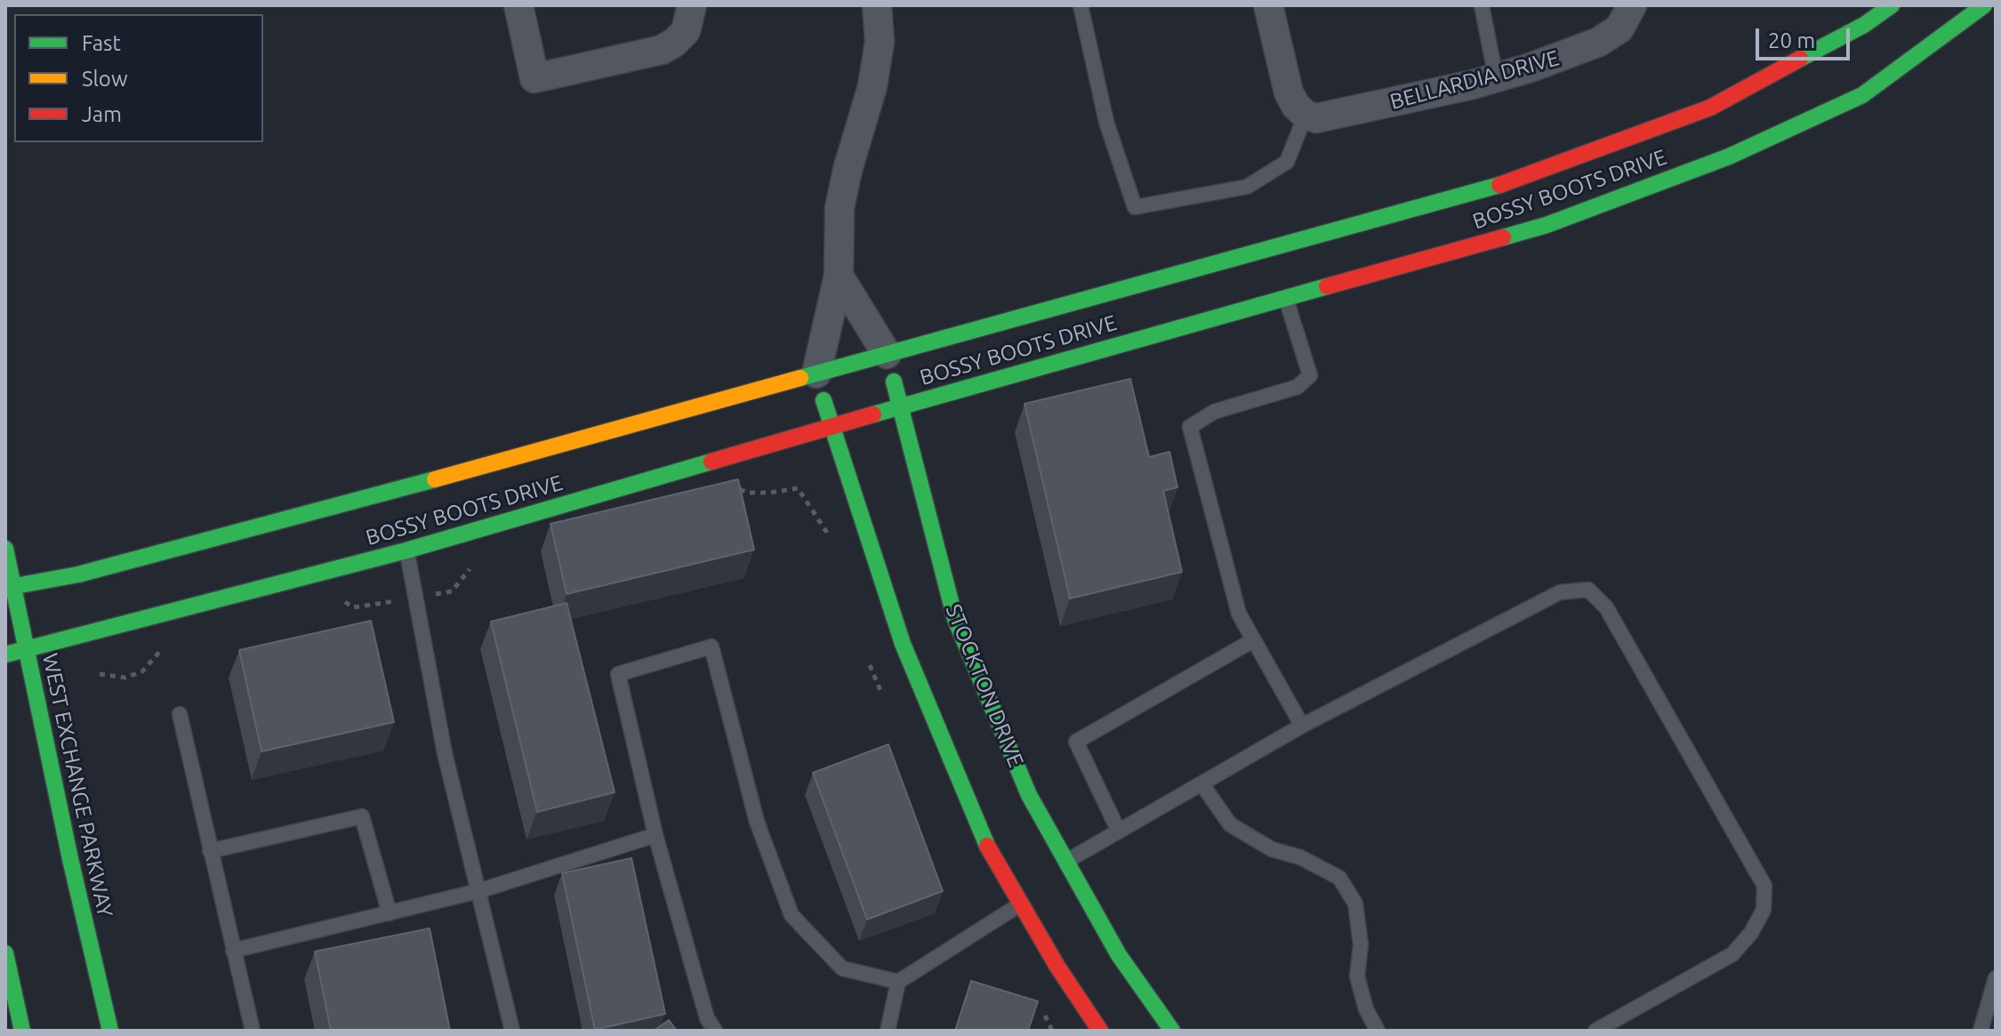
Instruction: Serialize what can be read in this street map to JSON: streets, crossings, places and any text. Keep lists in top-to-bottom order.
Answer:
{
  "streets": {
    "street": [
      "BELLARDIA DRIVE",
      "BOSSY BOOTS DRIVE",
      "STOCKTON DRIVE",
      "WEST EXCHANGE PARKWAY"
    ]
  },
  "crossings": [
    ["BOSSY BOOTS DRIVE", "STOCKTON DRIVE"],
    ["BOSSY BOOTS DRIVE", "WEST EXCHANGE PARKWAY"]
  ],
  "legend": ["Fast", "Slow", "Jam"],
  "scale_bar": "20 m"
}
